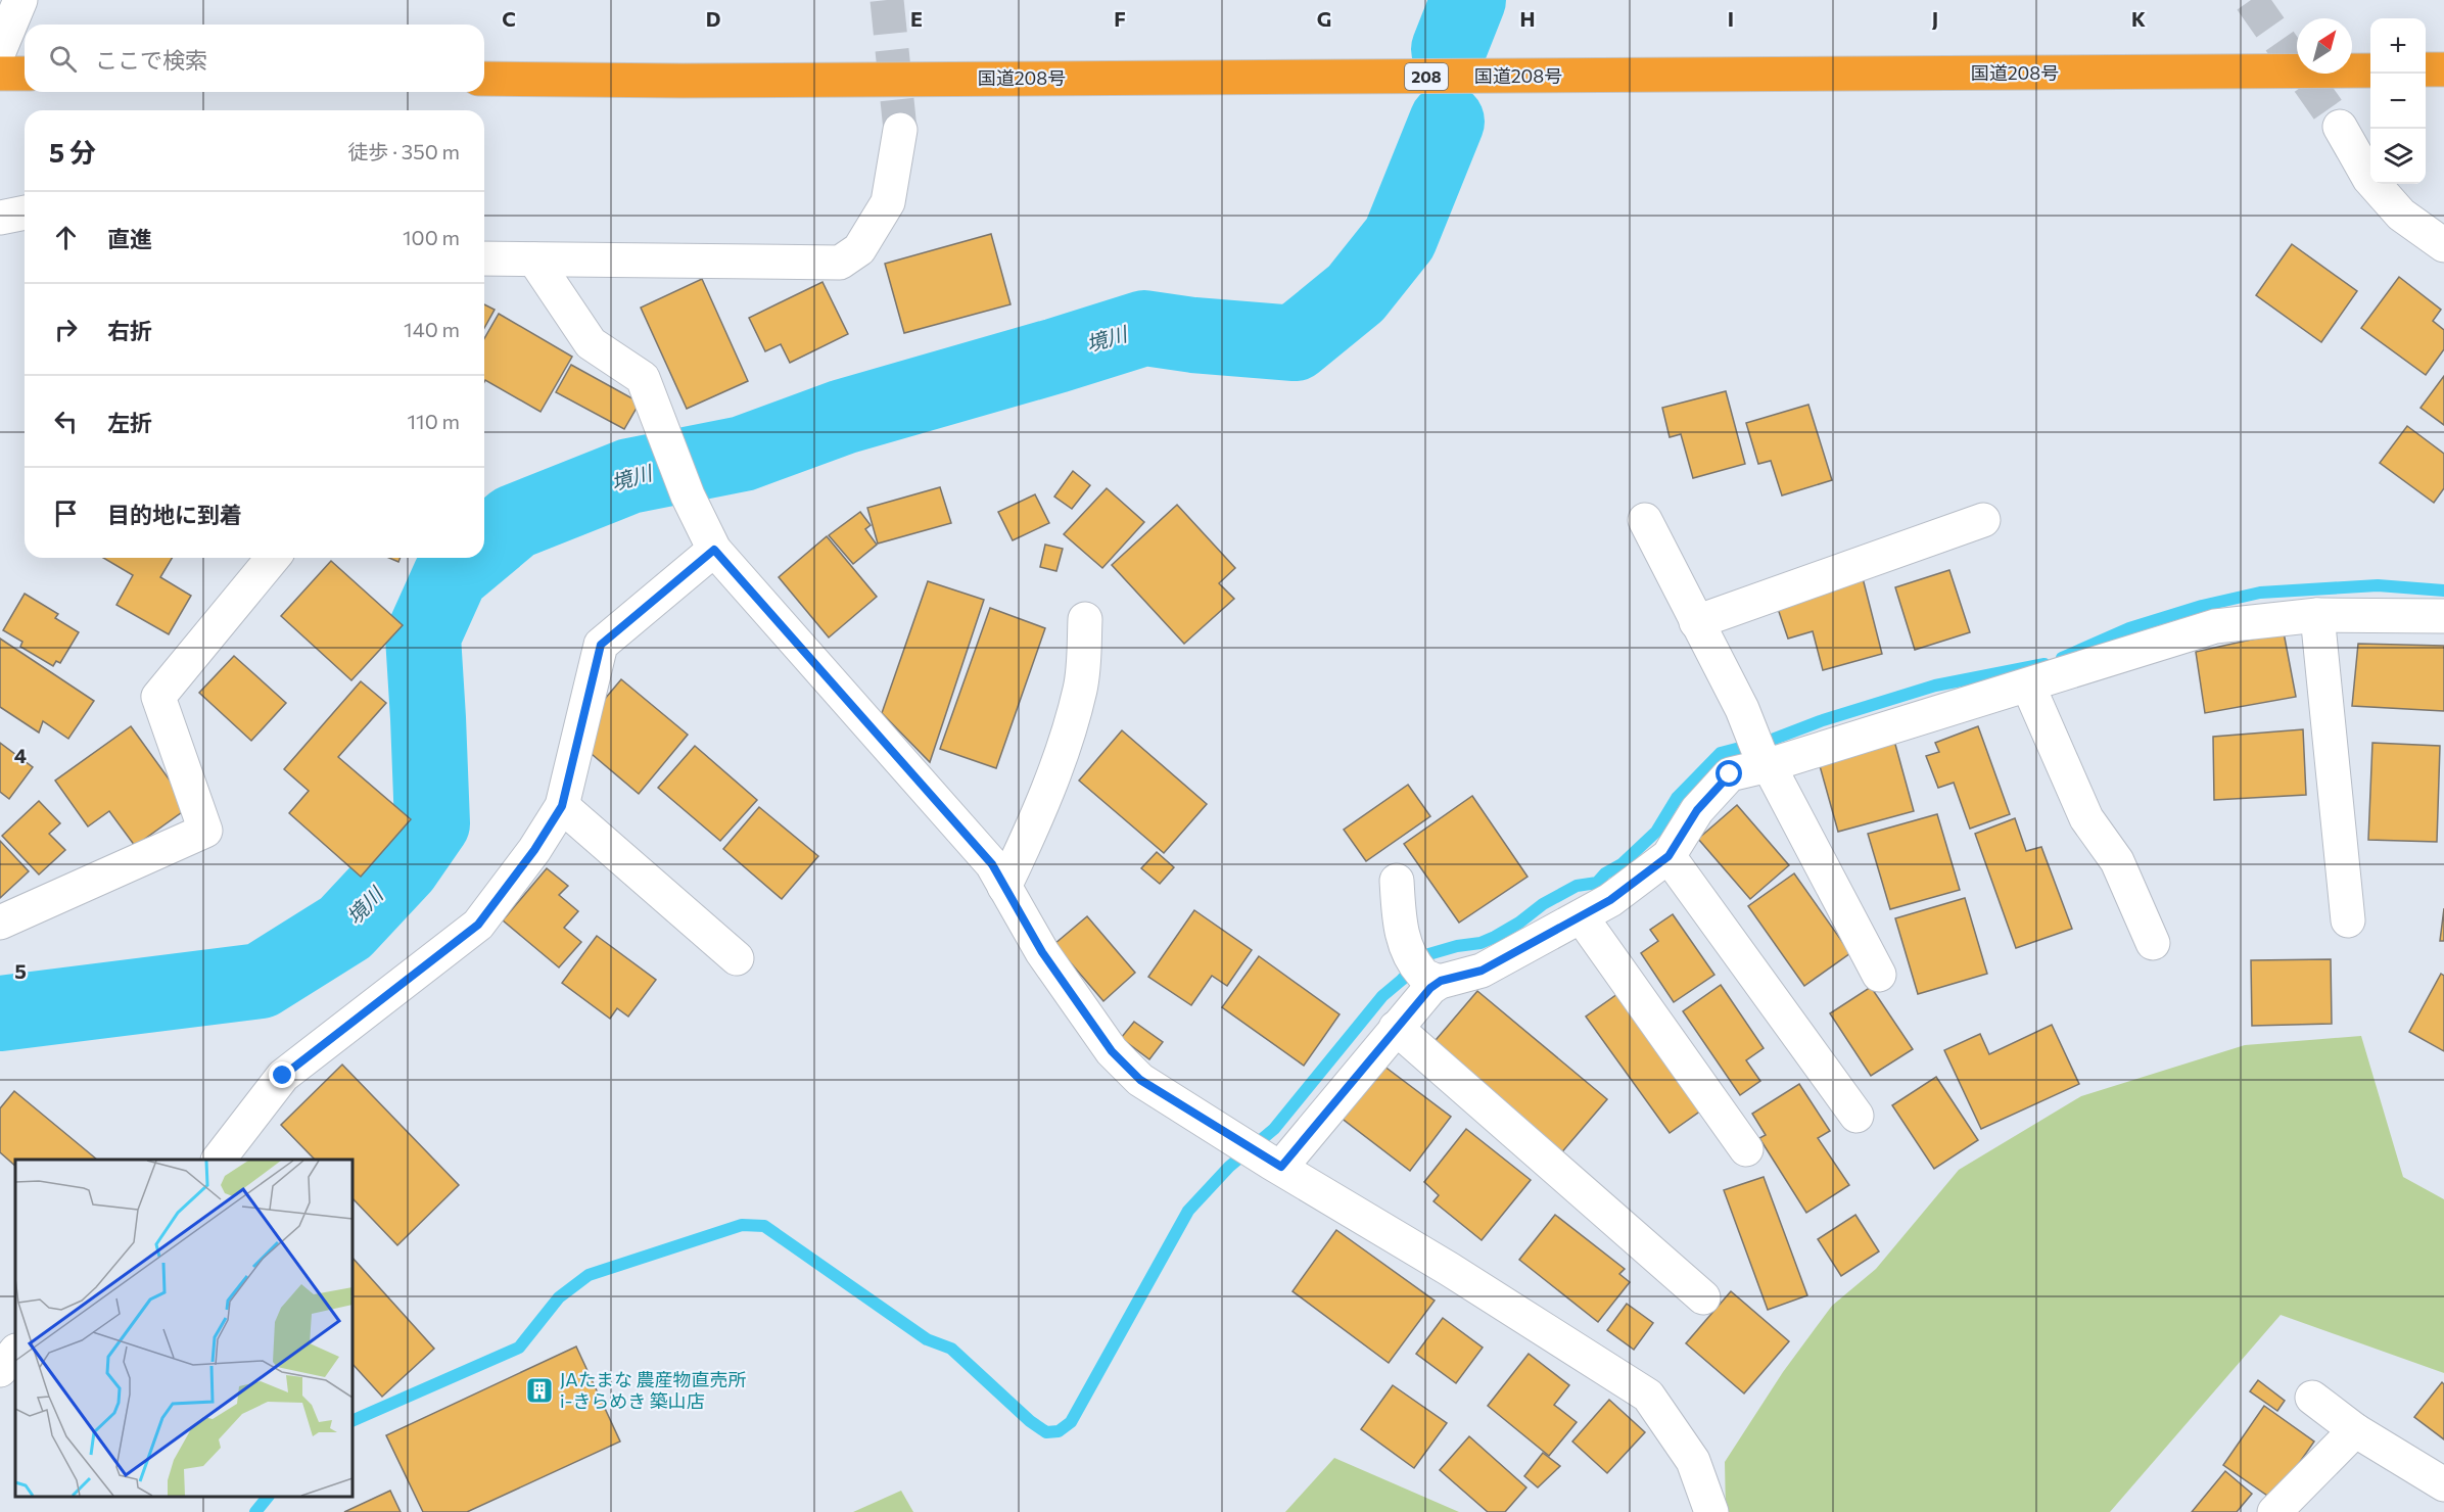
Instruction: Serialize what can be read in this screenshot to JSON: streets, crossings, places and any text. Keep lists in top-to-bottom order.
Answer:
{
  "streets": {
    "highway": ["国道208号", "208"]
  },
  "water": ["境川"],
  "places": {
    "building": ["JAたまな 農産物直売所 i-きらめき 築山店"]
  },
  "north": "top right",
  "page": {
    "map_buttons": ["+", "−"],
    "search": "ここで検索",
    "heading": ["5 分", "徒歩 · 350 m"],
    "list": [
      ["直進", "100 m"],
      ["右折", "140 m"],
      ["左折", "110 m"],
      "目的地に到着"
    ]
  },
  "grid": {
    "columns": [
      "C",
      "D",
      "E",
      "F",
      "G",
      "H",
      "I",
      "J",
      "K"
    ],
    "rows": ["4", "5"]
  }
}
